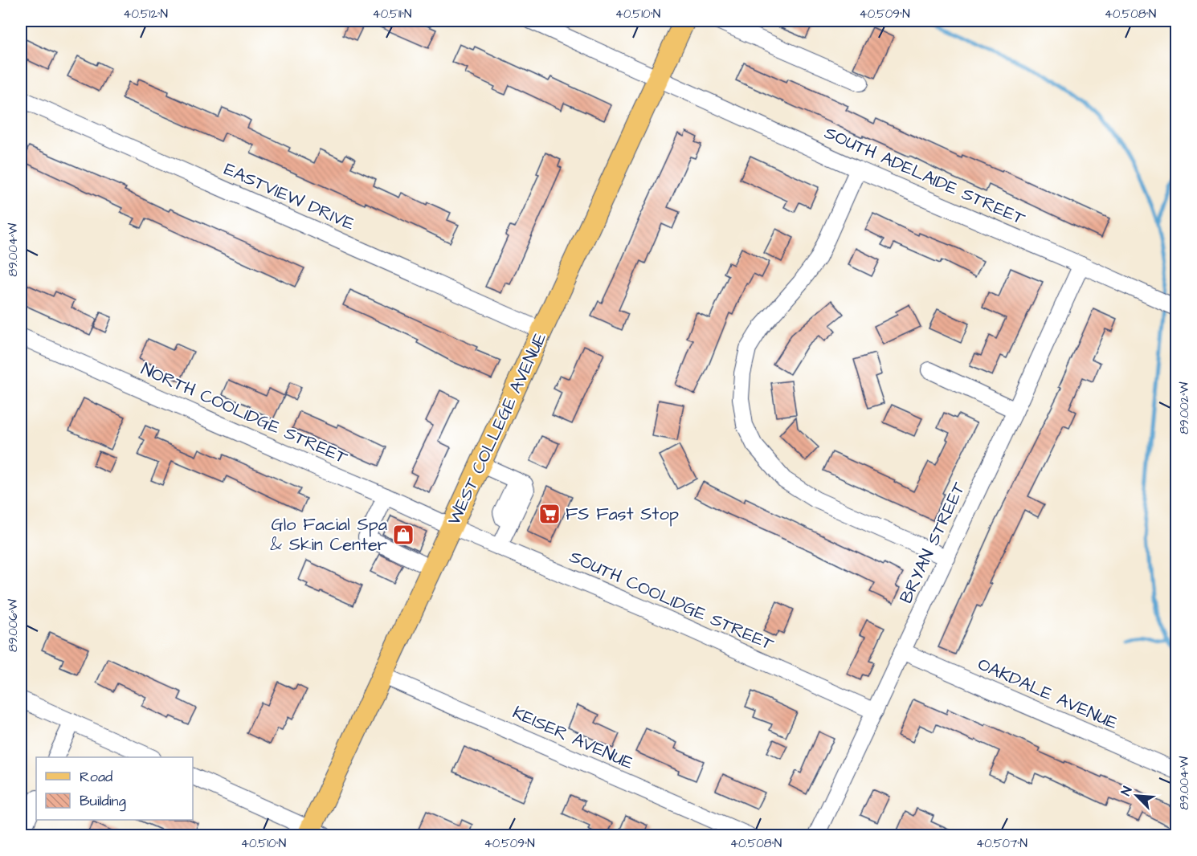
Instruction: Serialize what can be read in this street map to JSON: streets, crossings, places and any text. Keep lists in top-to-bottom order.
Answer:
{
  "streets": {
    "main road": ["WEST COLLEGE AVENUE"],
    "street": [
      "SOUTH ADELAIDE STREET",
      "EASTVIEW DRIVE",
      "NORTH COOLIDGE STREET",
      "BRYAN STREET",
      "SOUTH COOLIDGE STREET",
      "OAKDALE AVENUE",
      "KEISER AVENUE"
    ]
  },
  "crossings": [
    ["SOUTH ADELAIDE STREET", "WEST COLLEGE AVENUE"],
    ["SOUTH ADELAIDE STREET", "BRYAN STREET"],
    ["EASTVIEW DRIVE", "WEST COLLEGE AVENUE"],
    ["NORTH COOLIDGE STREET", "WEST COLLEGE AVENUE"],
    ["NORTH COOLIDGE STREET", "SOUTH COOLIDGE STREET"],
    ["WEST COLLEGE AVENUE", "SOUTH COOLIDGE STREET"],
    ["WEST COLLEGE AVENUE", "KEISER AVENUE"],
    ["BRYAN STREET", "SOUTH COOLIDGE STREET"],
    ["BRYAN STREET", "OAKDALE AVENUE"]
  ],
  "places": {
    "supermarket": ["FS Fast Stop"],
    "shop": ["Glo Facial Spa & Skin Center"]
  },
  "legend": ["Road", "Building"],
  "north": "top left",
  "coordinates": [
    "40.512°N",
    "40.511°N",
    "40.510°N",
    "40.509°N",
    "40.508°N",
    "89.004°W",
    "89.002°W",
    "89.006°W",
    "40.507°N"
  ]
}
